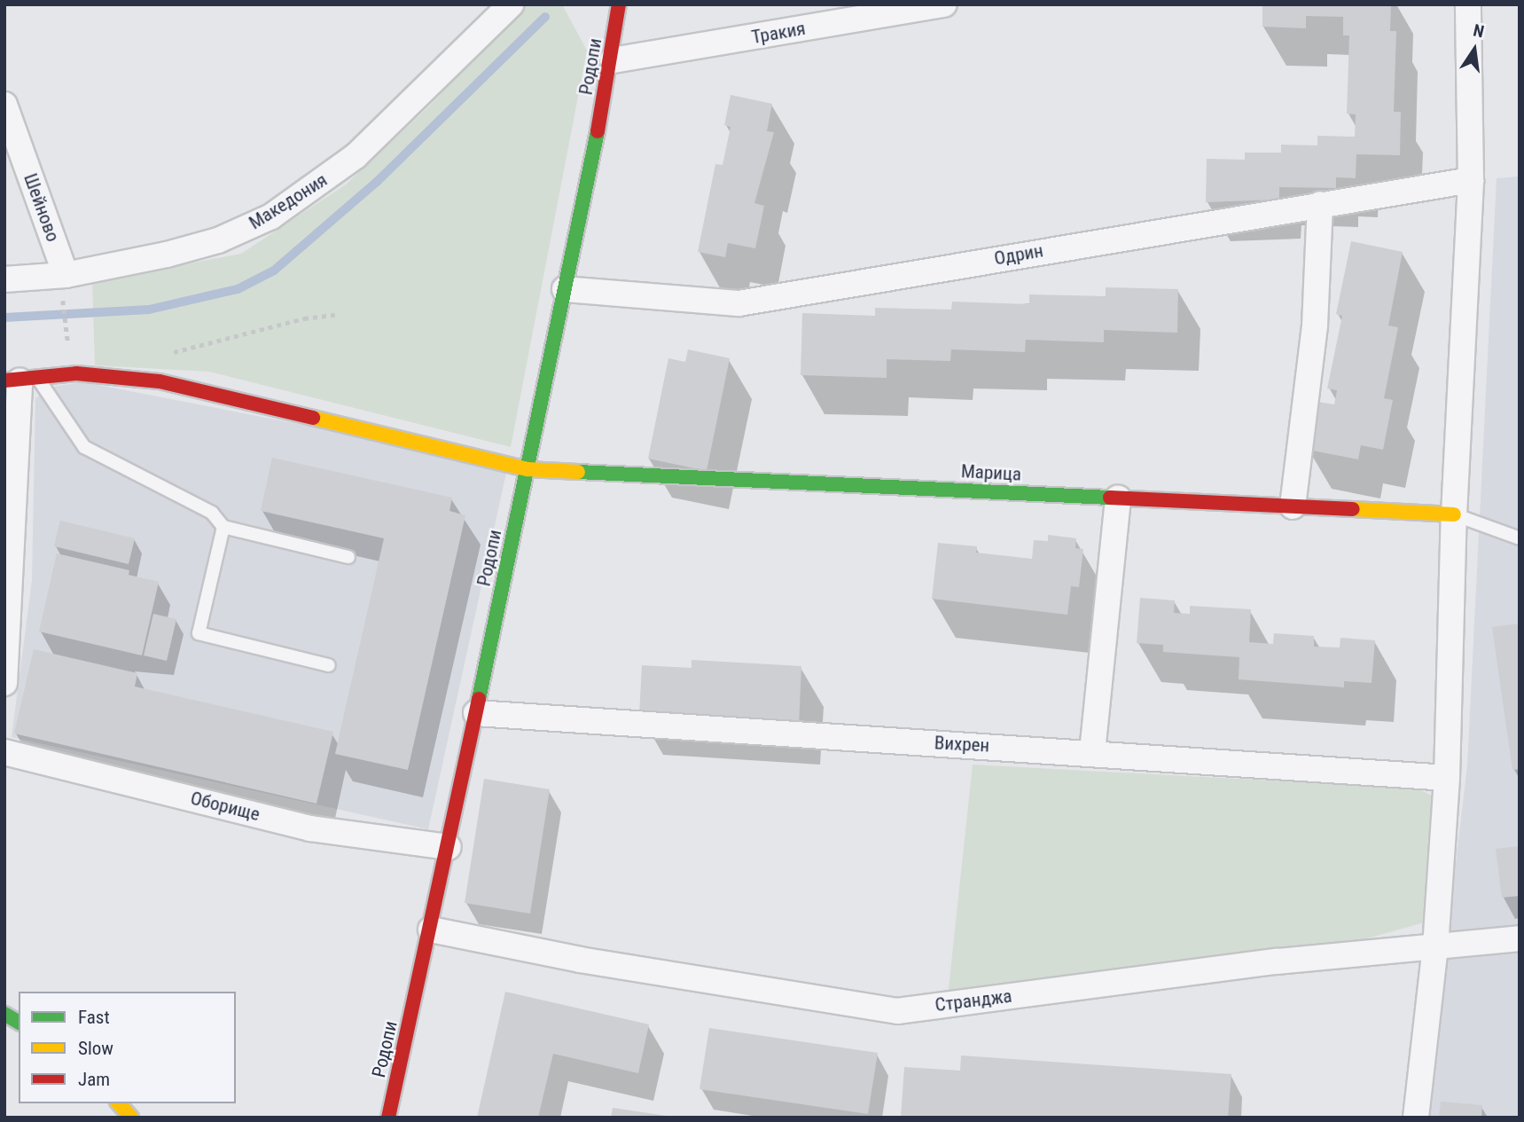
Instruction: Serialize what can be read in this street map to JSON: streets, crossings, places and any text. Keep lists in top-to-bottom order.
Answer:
{
  "streets": {
    "street": [
      "Тракия",
      "Родопи",
      "Македония",
      "Шейново",
      "Одрин",
      "Марица",
      "Вихрен",
      "Оборище",
      "Странджа"
    ]
  },
  "crossings": [
    ["Тракия", "Родопи"],
    ["Родопи", "Одрин"],
    ["Родопи", "Марица"],
    ["Родопи", "Вихрен"],
    ["Родопи", "Оборище"],
    ["Родопи", "Странджа"],
    ["Македония", "Шейново"]
  ],
  "legend": ["Fast", "Slow", "Jam"],
  "north": "top"
}
